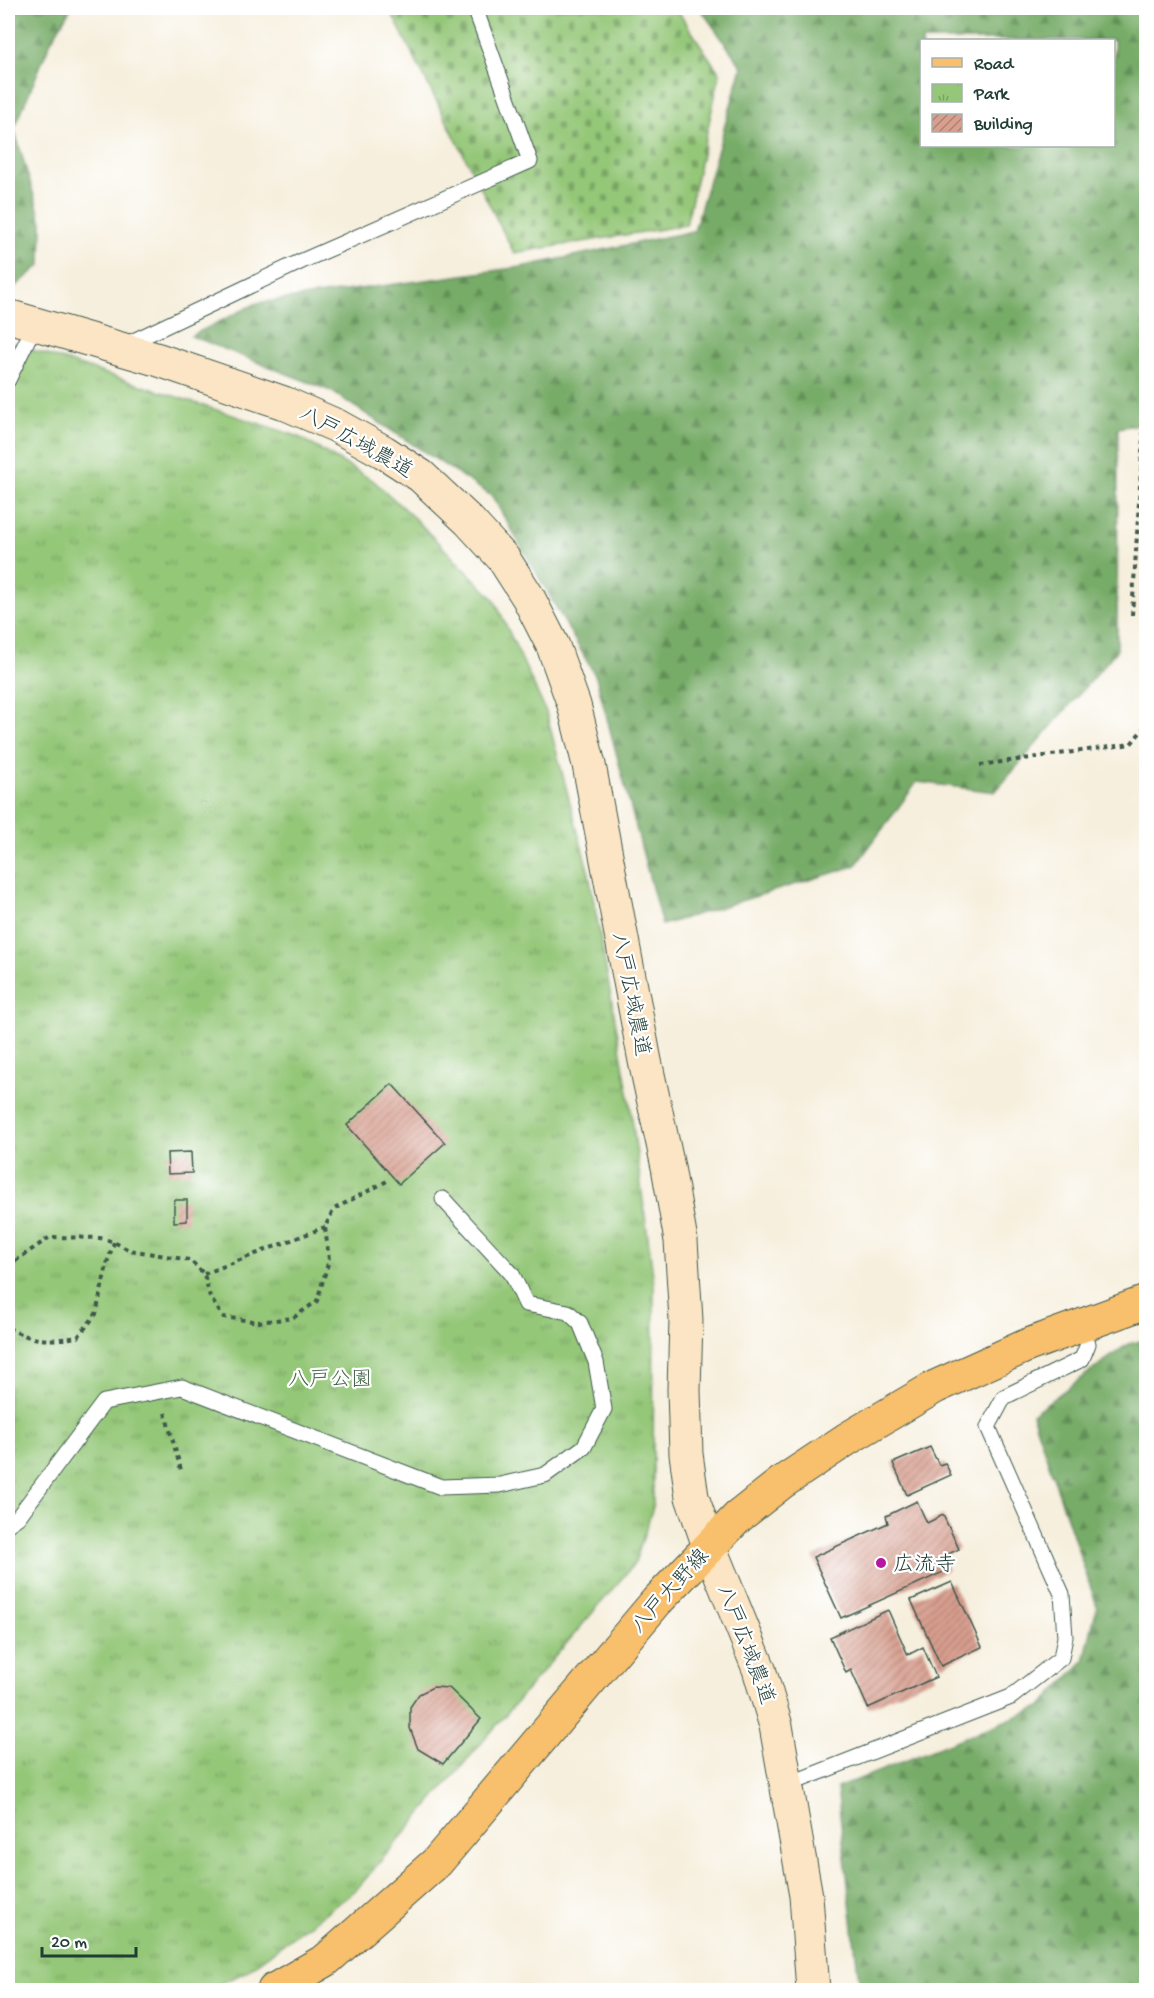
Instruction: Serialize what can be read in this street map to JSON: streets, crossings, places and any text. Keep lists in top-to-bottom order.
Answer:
{
  "streets": {
    "main road": ["八戸大野線"],
    "street": ["八戸広域農道"]
  },
  "crossings": [
    ["八戸広域農道", "八戸大野線"]
  ],
  "parks": ["八戸公園"],
  "places": ["広流寺"],
  "legend": ["Road", "Park", "Building"],
  "scale_bar": "20 m"
}
